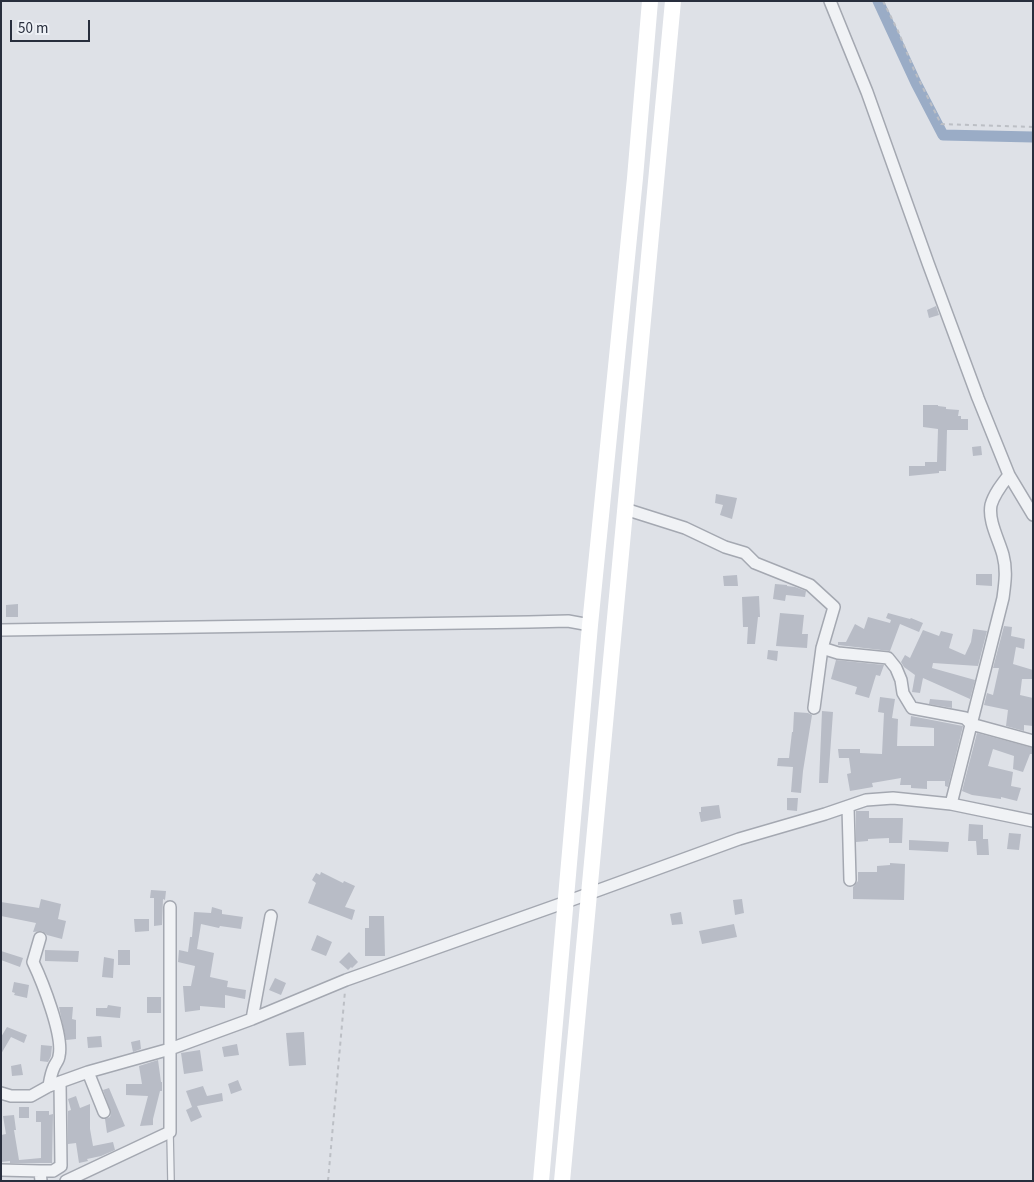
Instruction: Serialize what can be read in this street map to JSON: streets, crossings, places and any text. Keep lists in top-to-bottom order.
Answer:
{
  "scale_bar": "50 m"
}
